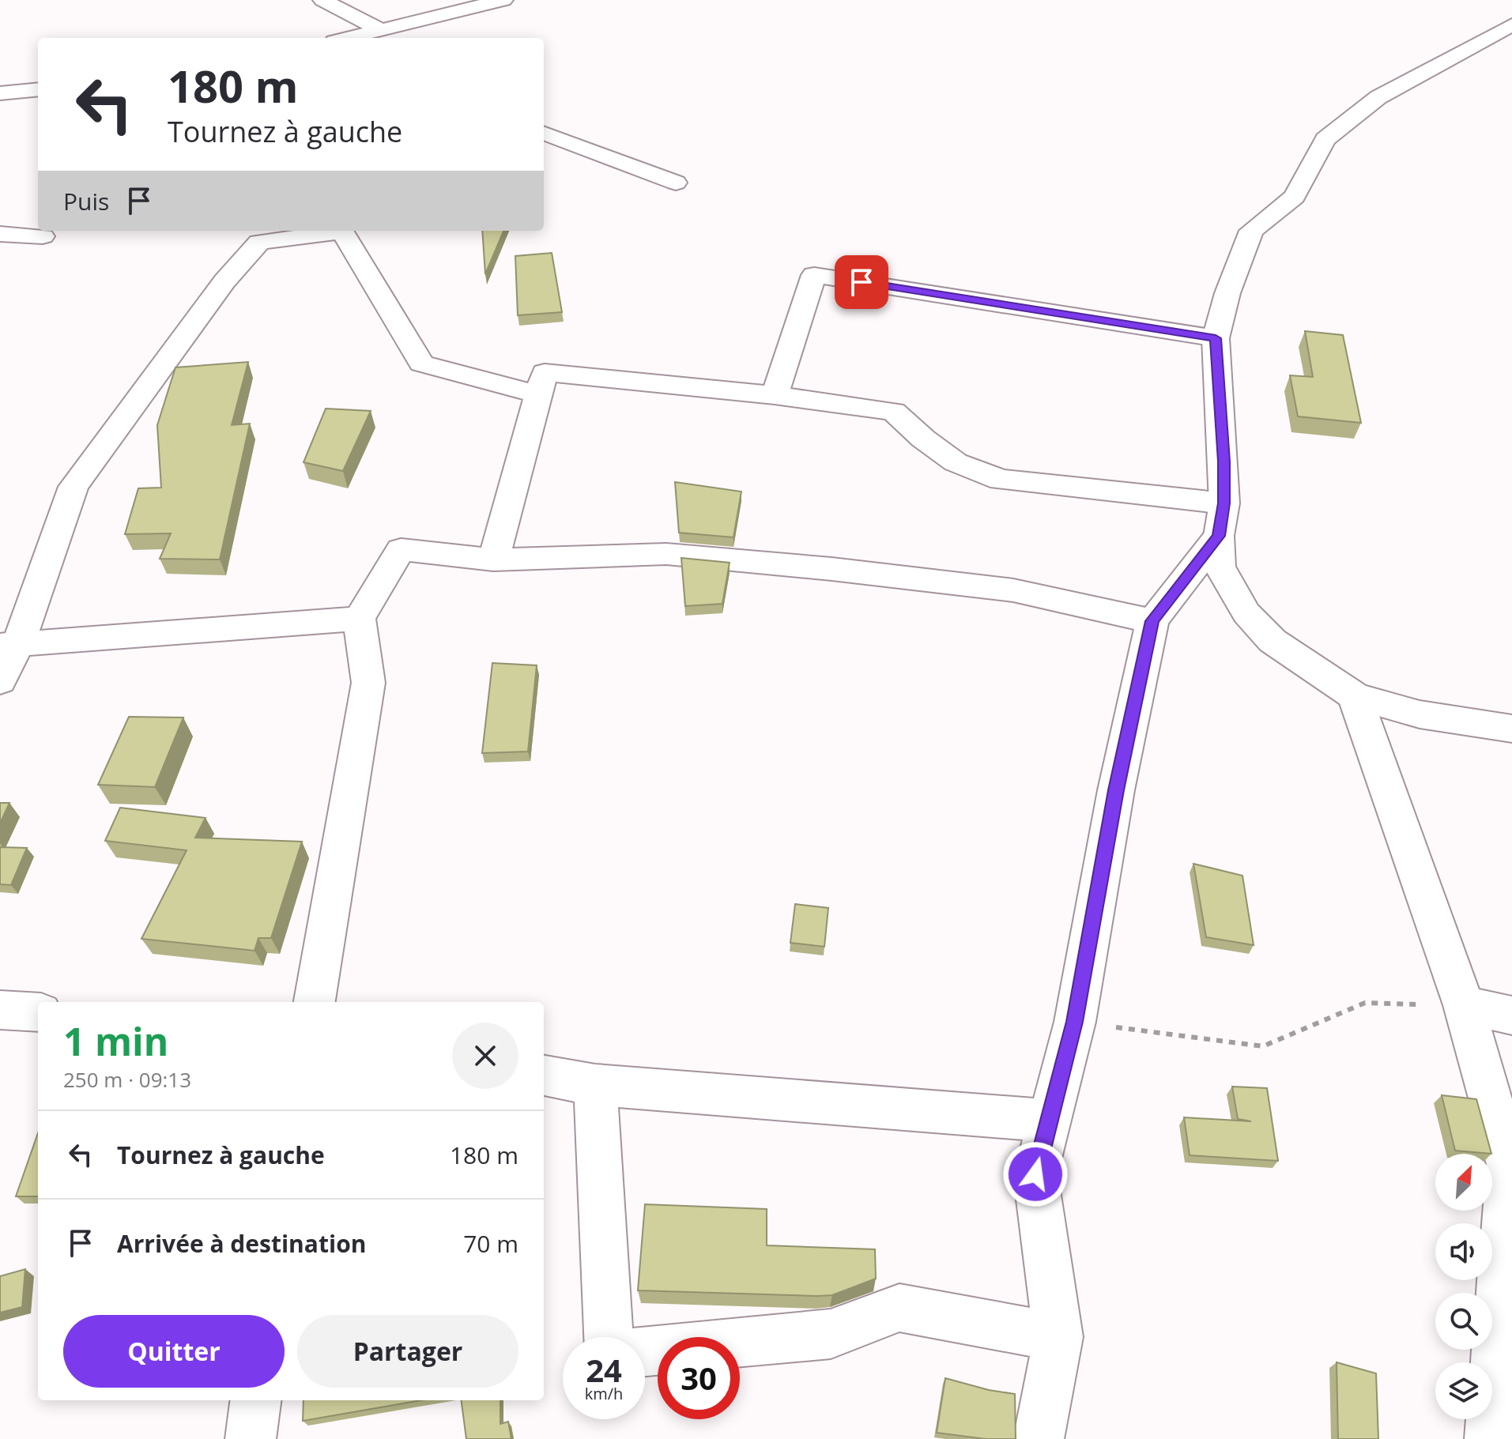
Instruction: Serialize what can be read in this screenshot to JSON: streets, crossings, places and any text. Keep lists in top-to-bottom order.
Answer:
{
  "north": "top right",
  "page": {
    "turn": ["180 m", "Tournez à gauche"],
    "then": "Puis",
    "heading": ["1 min", "250 m · 09:13"],
    "list": [
      {
        "name": "Tournez à gauche",
        "value": "180 m"
      },
      {
        "name": "Arrivée à destination",
        "value": "70 m"
      }
    ],
    "buttons": ["Quitter", "Partager"],
    "speed": "24 km/h",
    "limit": "30"
  }
}
